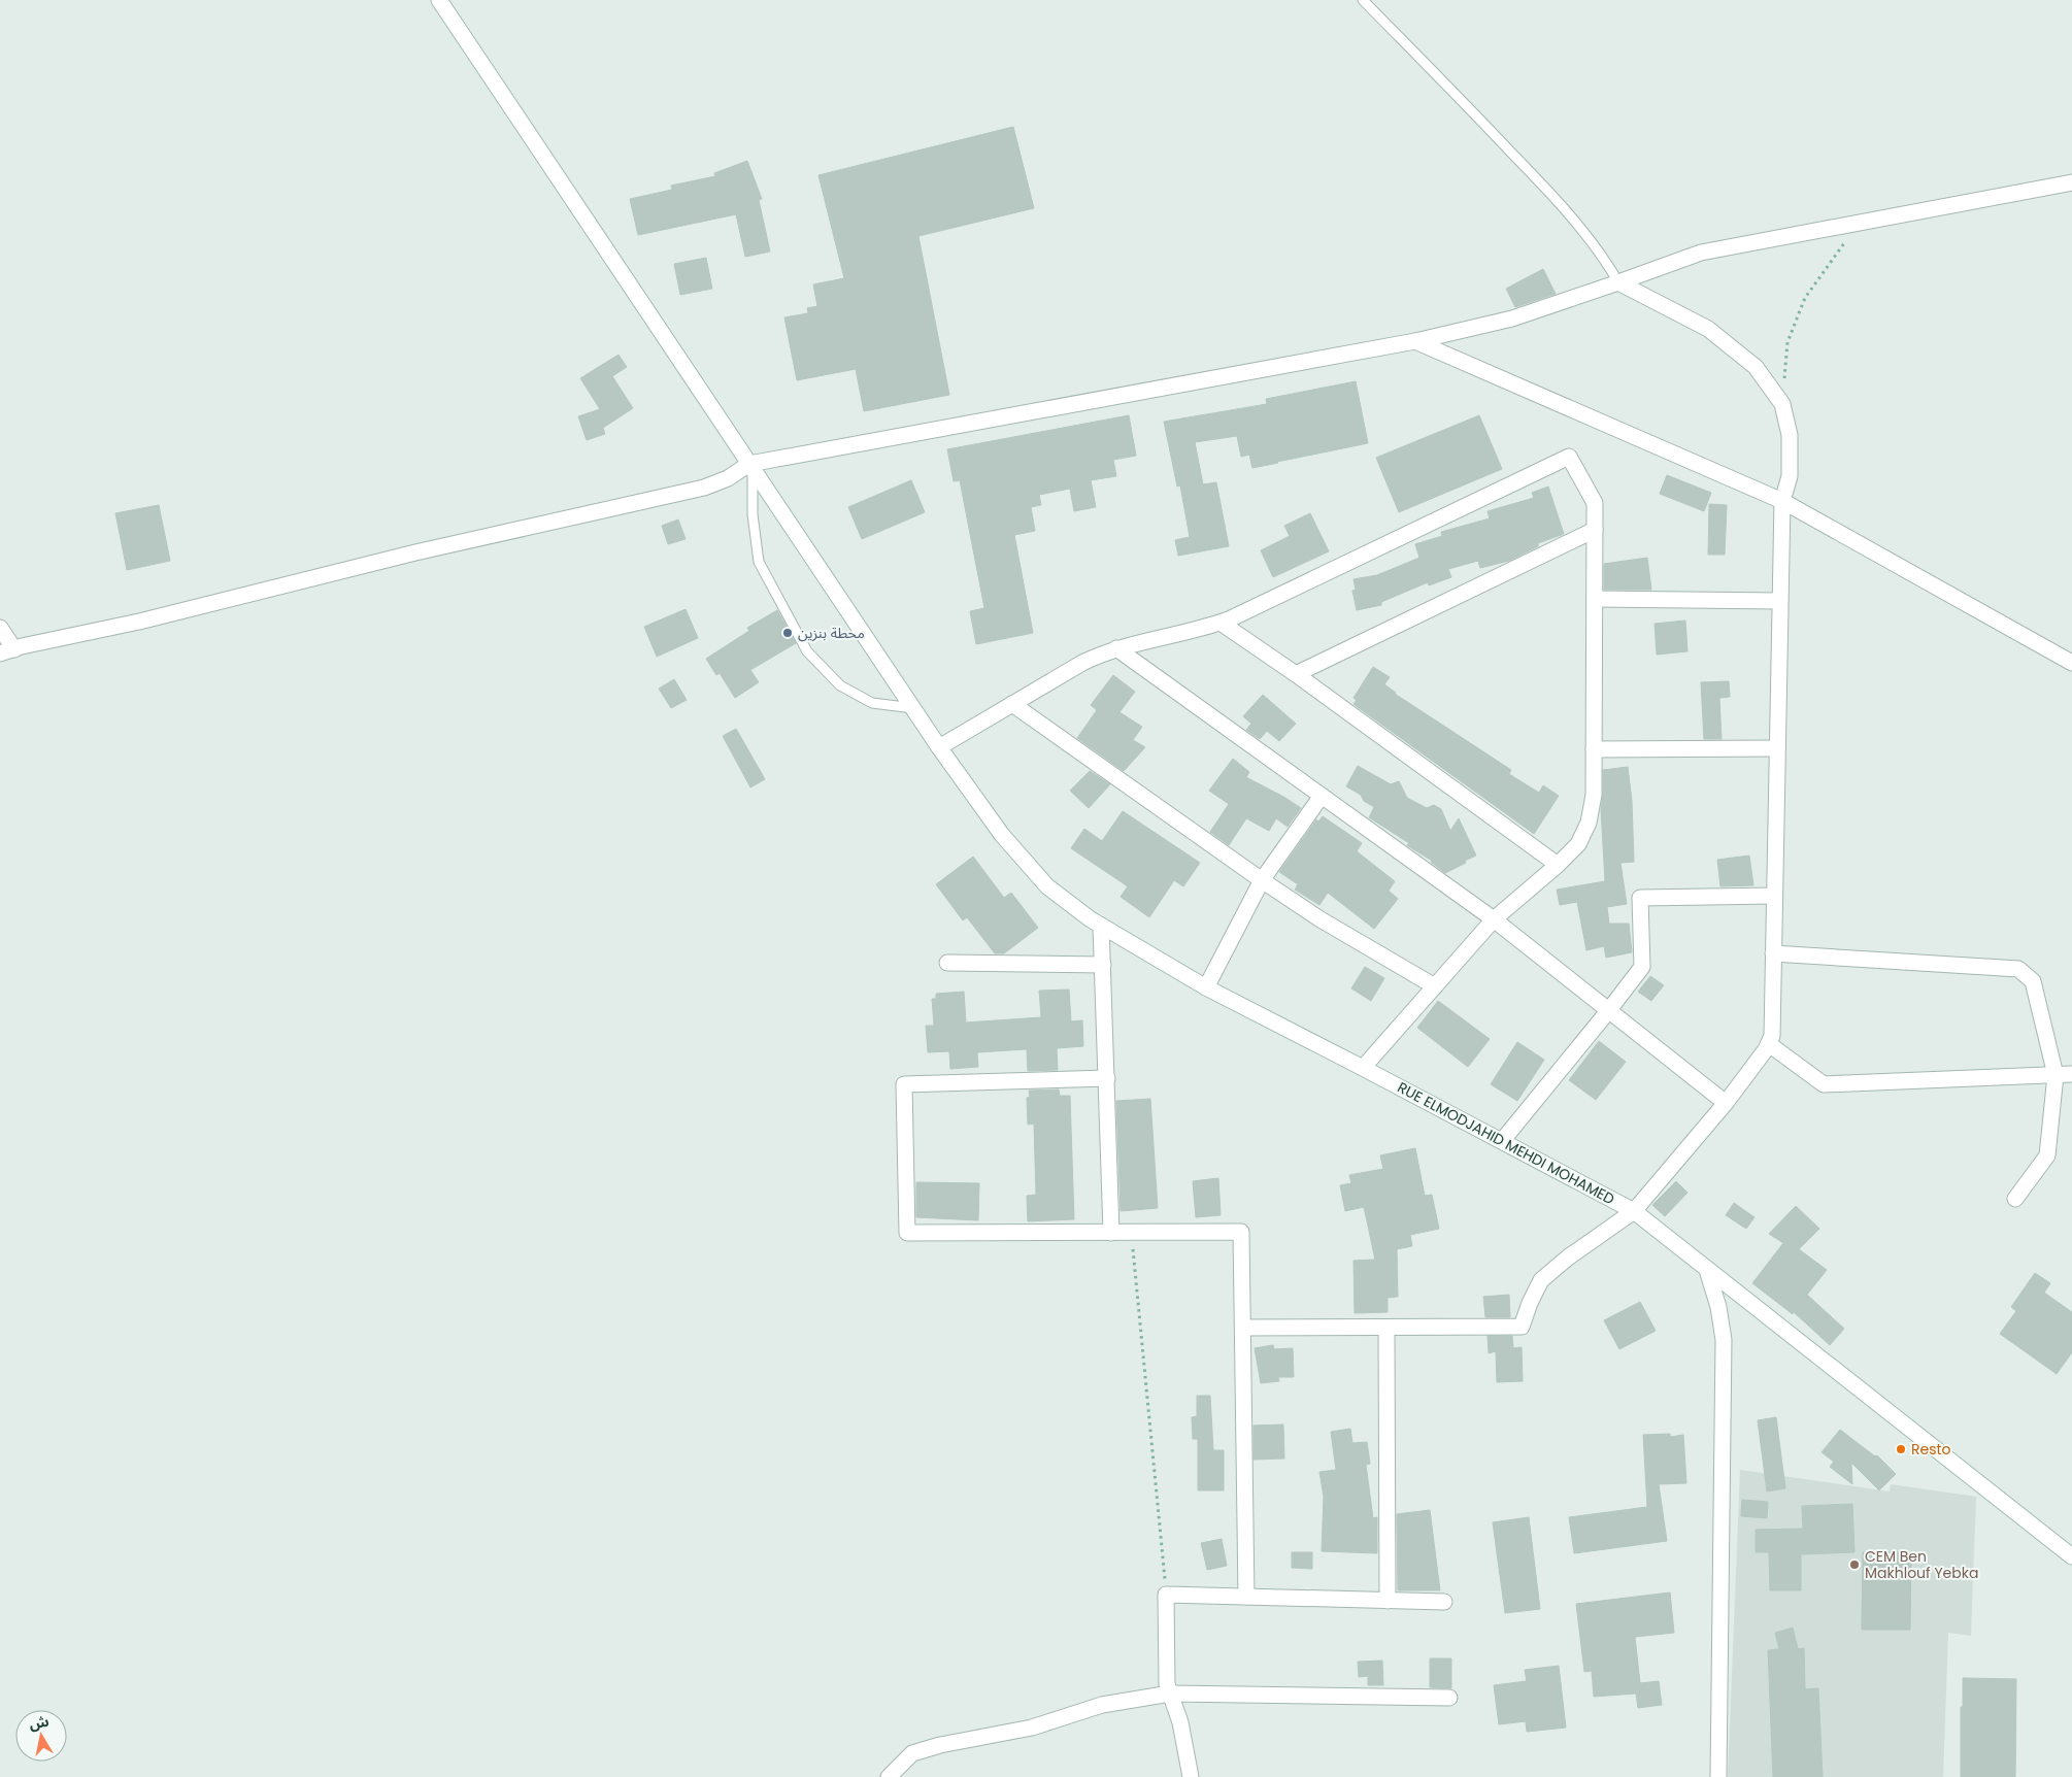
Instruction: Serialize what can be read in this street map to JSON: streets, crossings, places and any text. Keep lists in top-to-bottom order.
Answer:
{
  "streets": {
    "street": ["RUE ELMODJAHID MEHDI MOHAMED"]
  },
  "places": ["محطة بنزين", "Resto", "CEM Ben Makhlouf Yebka"],
  "north": "top"
}
